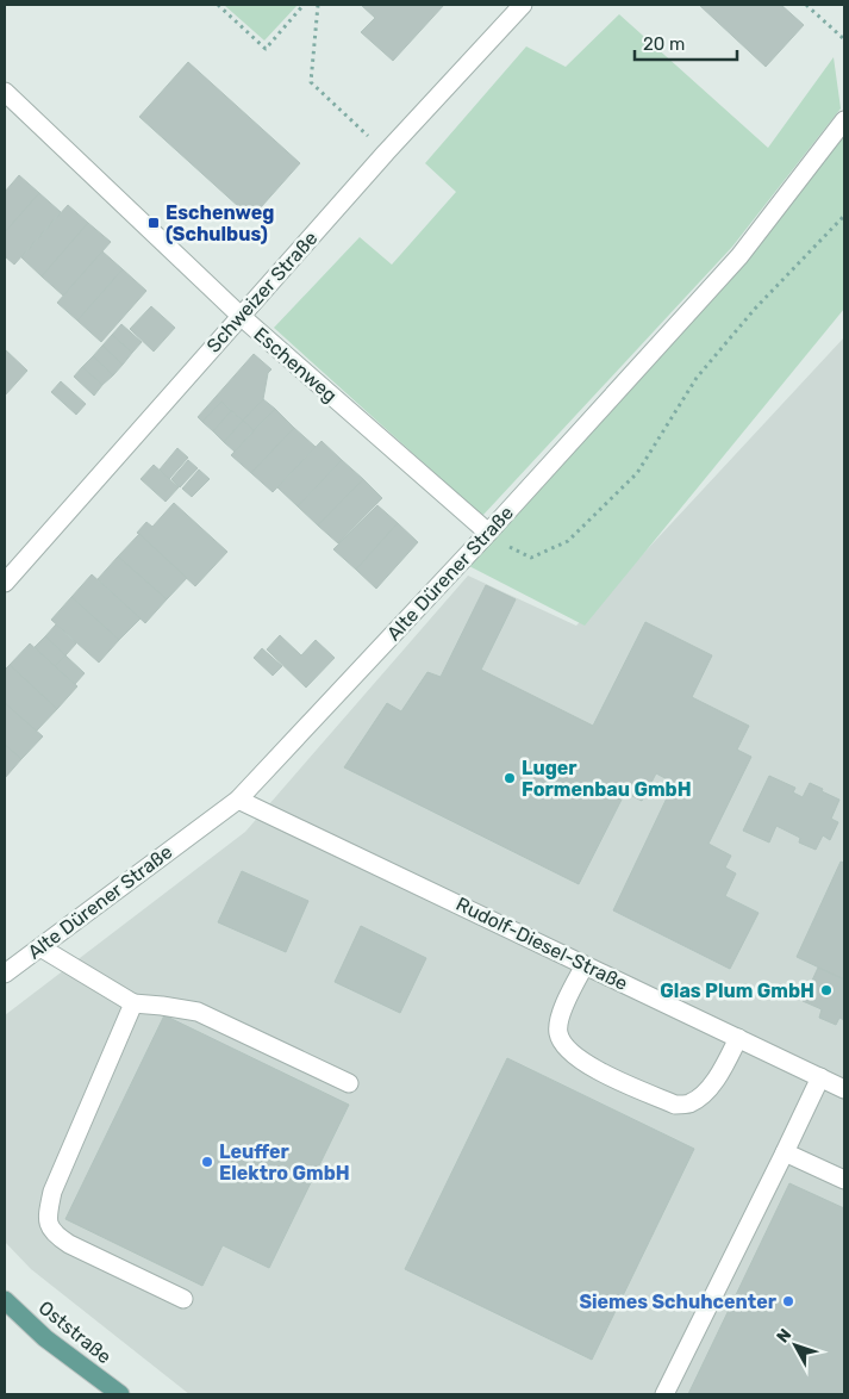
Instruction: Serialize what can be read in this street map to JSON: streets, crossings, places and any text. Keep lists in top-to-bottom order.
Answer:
{
  "streets": {
    "main road": ["Oststraße"],
    "street": [
      "Schweizer Straße",
      "Eschenweg",
      "Alte Dürener Straße",
      "Rudolf-Diesel-Straße"
    ]
  },
  "crossings": [
    ["Schweizer Straße", "Eschenweg"],
    ["Eschenweg", "Alte Dürener Straße"],
    ["Alte Dürener Straße", "Rudolf-Diesel-Straße"]
  ],
  "places": {
    "transit": ["Eschenweg (Schulbus)"],
    "other": [
      "Luger Formenbau GmbH",
      "Glas Plum GmbH",
      "Leuffer Elektro GmbH",
      "Siemes Schuhcenter"
    ]
  },
  "scale_bar": "20 m",
  "north": "top left"
}
